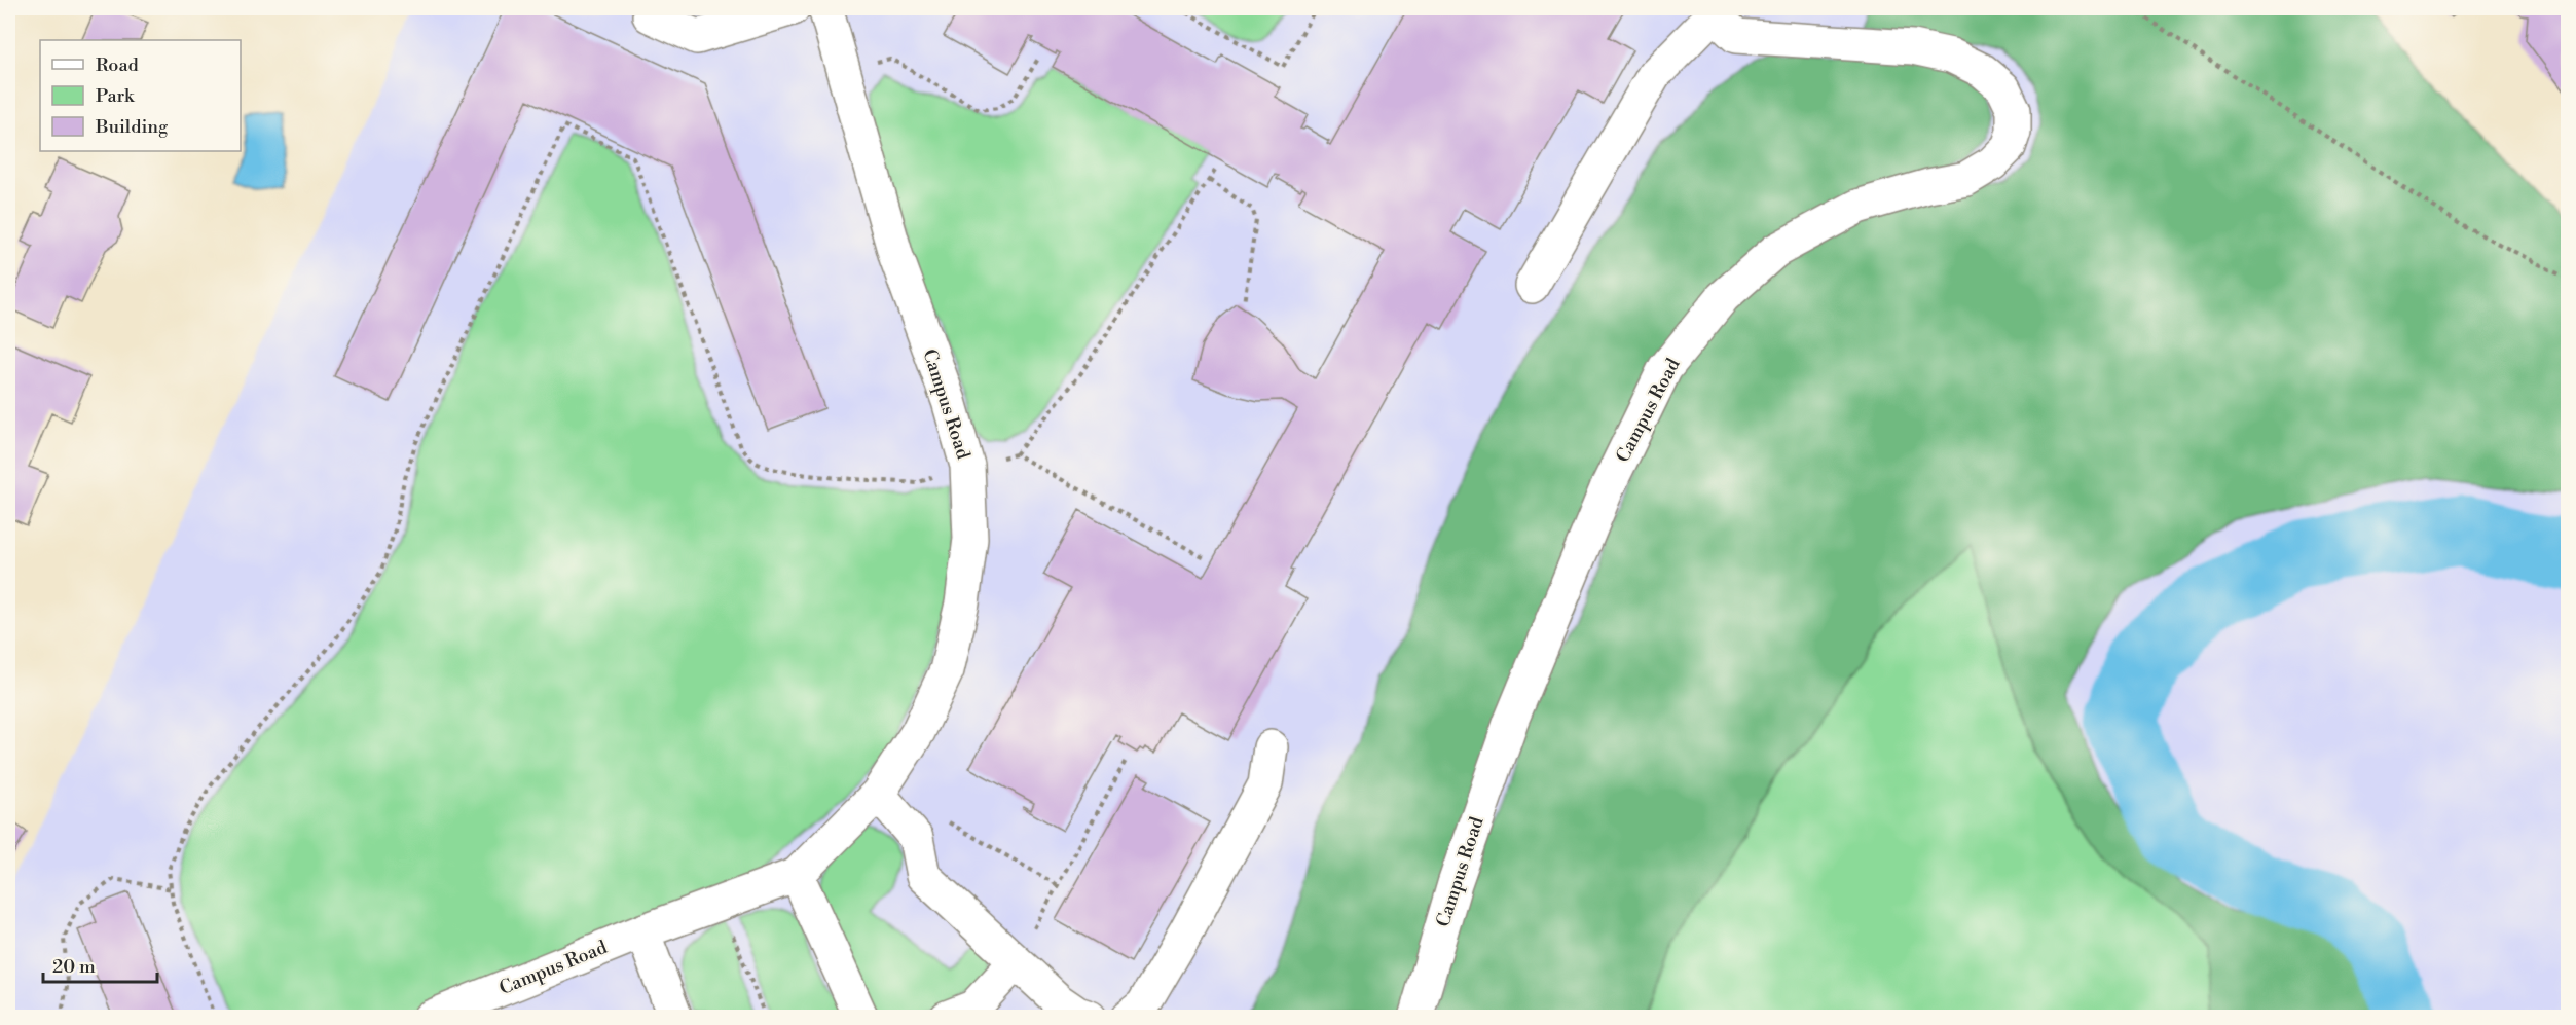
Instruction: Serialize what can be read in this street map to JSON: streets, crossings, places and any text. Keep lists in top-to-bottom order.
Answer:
{
  "streets": {
    "lane": ["Campus Road"]
  },
  "legend": ["Road", "Park", "Building"],
  "scale_bar": "20 m"
}
